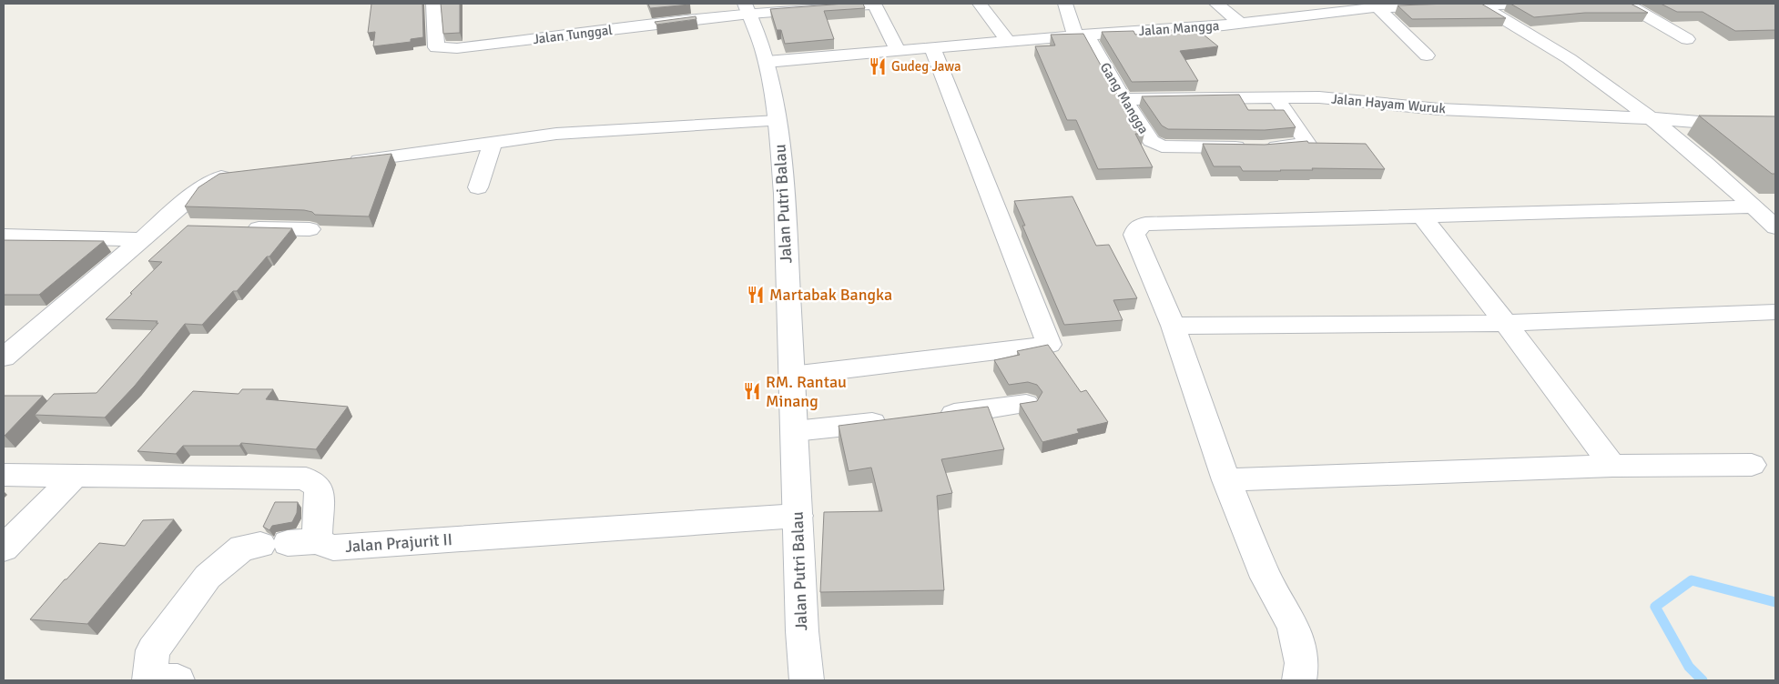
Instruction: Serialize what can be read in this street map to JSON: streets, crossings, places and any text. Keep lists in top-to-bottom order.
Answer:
{
  "streets": {
    "street": [
      "Jalan Mangga",
      "Jalan Tunggal",
      "Gang Mangga",
      "Jalan Hayam Wuruk",
      "Jalan Putri Balau",
      "Jalan Prajurit II"
    ]
  },
  "crossings": [
    ["Jalan Mangga", "Gang Mangga"],
    ["Jalan Mangga", "Jalan Putri Balau"],
    ["Jalan Tunggal", "Jalan Putri Balau"],
    ["Gang Mangga", "Jalan Hayam Wuruk"],
    ["Jalan Putri Balau", "Jalan Prajurit II"]
  ],
  "places": {
    "restaurant": ["Gudeg Jawa", "Martabak Bangka", "RM. Rantau Minang"]
  }
}
